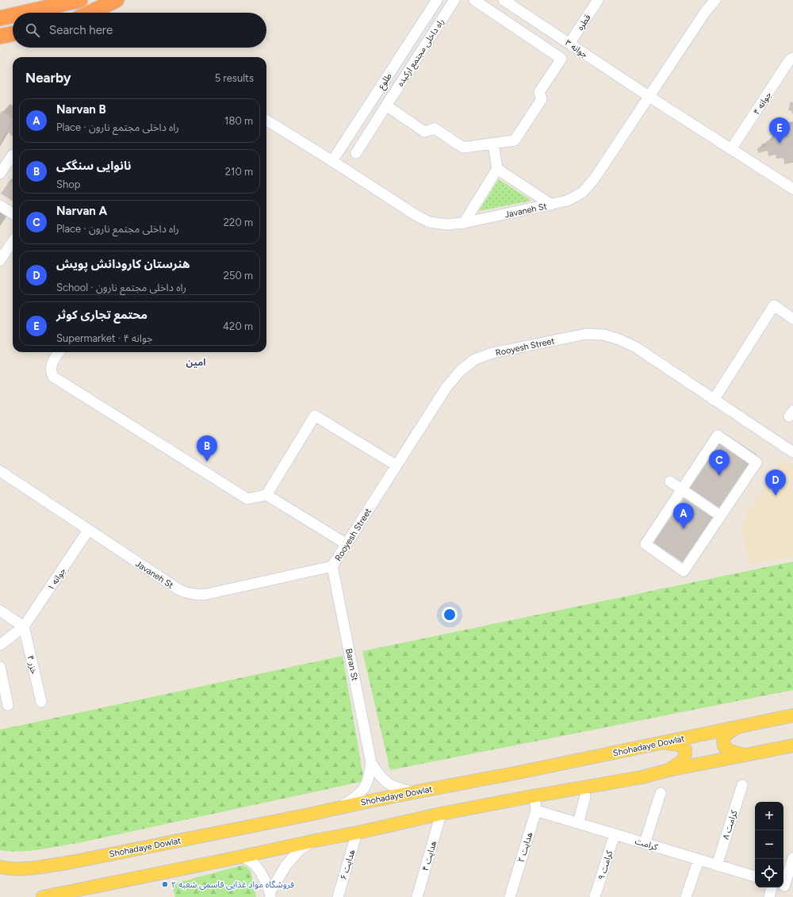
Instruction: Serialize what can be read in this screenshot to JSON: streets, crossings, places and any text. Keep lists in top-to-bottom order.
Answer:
{
  "streets": {
    "main road": ["Shohadaye Dowlat"],
    "street": [
      "قطره",
      "جوانه ۳",
      "راه داخلی مجتمع ارکیده",
      "طلوع",
      "جوانه ۴",
      "Javaneh St",
      "Rooyesh Street",
      "جوانه ۱",
      "خزر ۴",
      "Baran St",
      "کرامت ۸",
      "کرامت",
      "هدایت ۲",
      "هدایت ۴",
      "هدایت ۶",
      "کرامت ۹"
    ]
  },
  "crossings": [
    ["قطره", "جوانه ۳"],
    ["جوانه ۳", "Javaneh St"],
    ["طلوع", "Javaneh St"],
    ["Javaneh St", "Rooyesh Street"],
    ["Javaneh St", "جوانه ۱"],
    ["Javaneh St", "Baran St"],
    ["Rooyesh Street", "Baran St"],
    ["جوانه ۱", "خزر ۴"],
    ["کرامت ۸", "کرامت"],
    ["کرامت", "هدایت ۲"],
    ["کرامت", "کرامت ۹"]
  ],
  "districts": ["امین"],
  "places": ["فروشگاه مواد غذایی قاسمی شعبه ۲"],
  "page": {
    "search": "Search here",
    "heading": ["Nearby", "5 results"],
    "list": [
      {
        "mark": "A",
        "name": "Narvan B",
        "note": "Place · راه داخلی مجتمع نارون",
        "value": "180 m"
      },
      {
        "mark": "B",
        "name": "نانوایی سنگکی",
        "note": "Shop",
        "value": "210 m"
      },
      {
        "mark": "C",
        "name": "Narvan A",
        "note": "Place · راه داخلی مجتمع نارون",
        "value": "220 m"
      },
      {
        "mark": "D",
        "name": "هنرستان کارودانش پویش",
        "note": "School · راه داخلی مجتمع نارون",
        "value": "250 m"
      },
      {
        "mark": "E",
        "name": "محتمع تجاری کوثر",
        "note": "Supermarket · جوانه ۴",
        "value": "420 m"
      }
    ],
    "pins": [
      "E",
      "B",
      "C",
      "D",
      "A"
    ],
    "map_buttons": ["+", "−"]
  }
}
